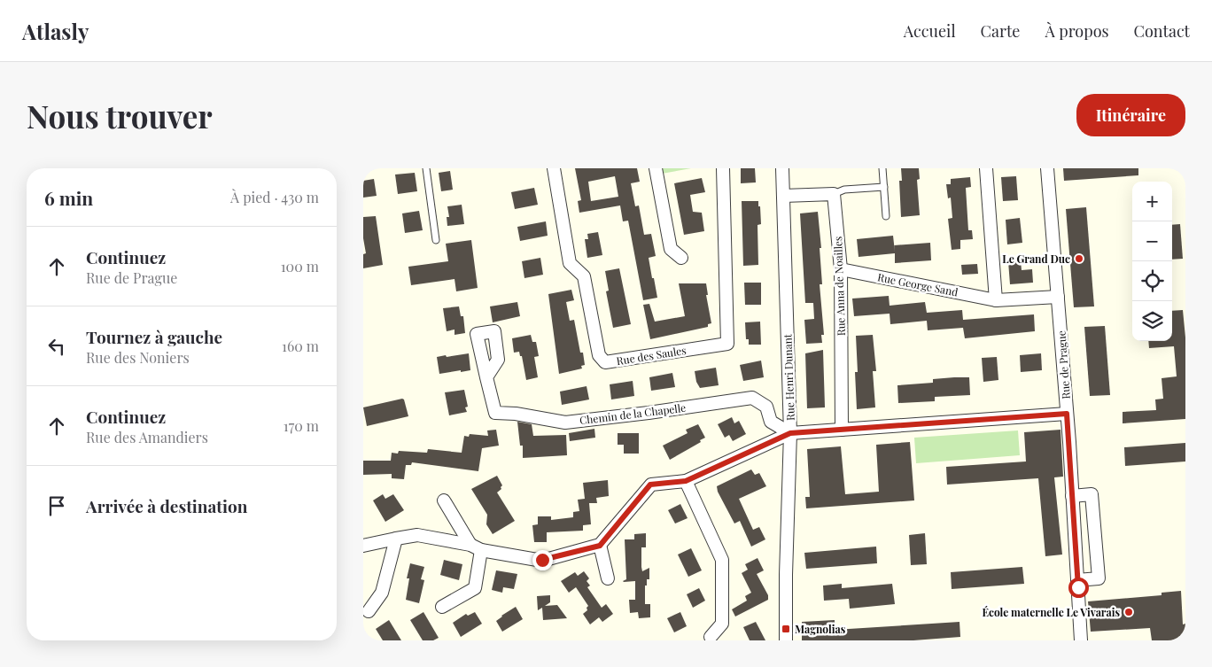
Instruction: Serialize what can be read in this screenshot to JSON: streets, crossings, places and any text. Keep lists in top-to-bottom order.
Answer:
{
  "streets": {
    "street": [
      "Rue George Sand",
      "Rue Anna de Noailles",
      "Rue des Saules",
      "Rue de Prague",
      "Rue Henri Dunant",
      "Chemin de la Chapelle"
    ]
  },
  "crossings": [
    ["Rue George Sand", "Rue Anna de Noailles"],
    ["Rue George Sand", "Rue de Prague"],
    ["Rue Henri Dunant", "Chemin de la Chapelle"]
  ],
  "places": {
    "other": ["Le Grand Duc", "École maternelle Le Vivarais"],
    "transit": ["Magnolias"]
  },
  "page": {
    "header": "Atlasly",
    "nav": [
      "Accueil",
      "Carte",
      "À propos",
      "Contact"
    ],
    "buttons": "Itinéraire",
    "title": "Nous trouver",
    "heading": ["6 min", "À pied · 430 m"],
    "map_buttons": ["+", "−"],
    "list": [
      ["Continuez", "Rue de Prague", "100 m"],
      ["Tournez à gauche", "Rue des Noniers", "160 m"],
      ["Continuez", "Rue des Amandiers", "170 m"],
      "Arrivée à destination"
    ]
  }
}
